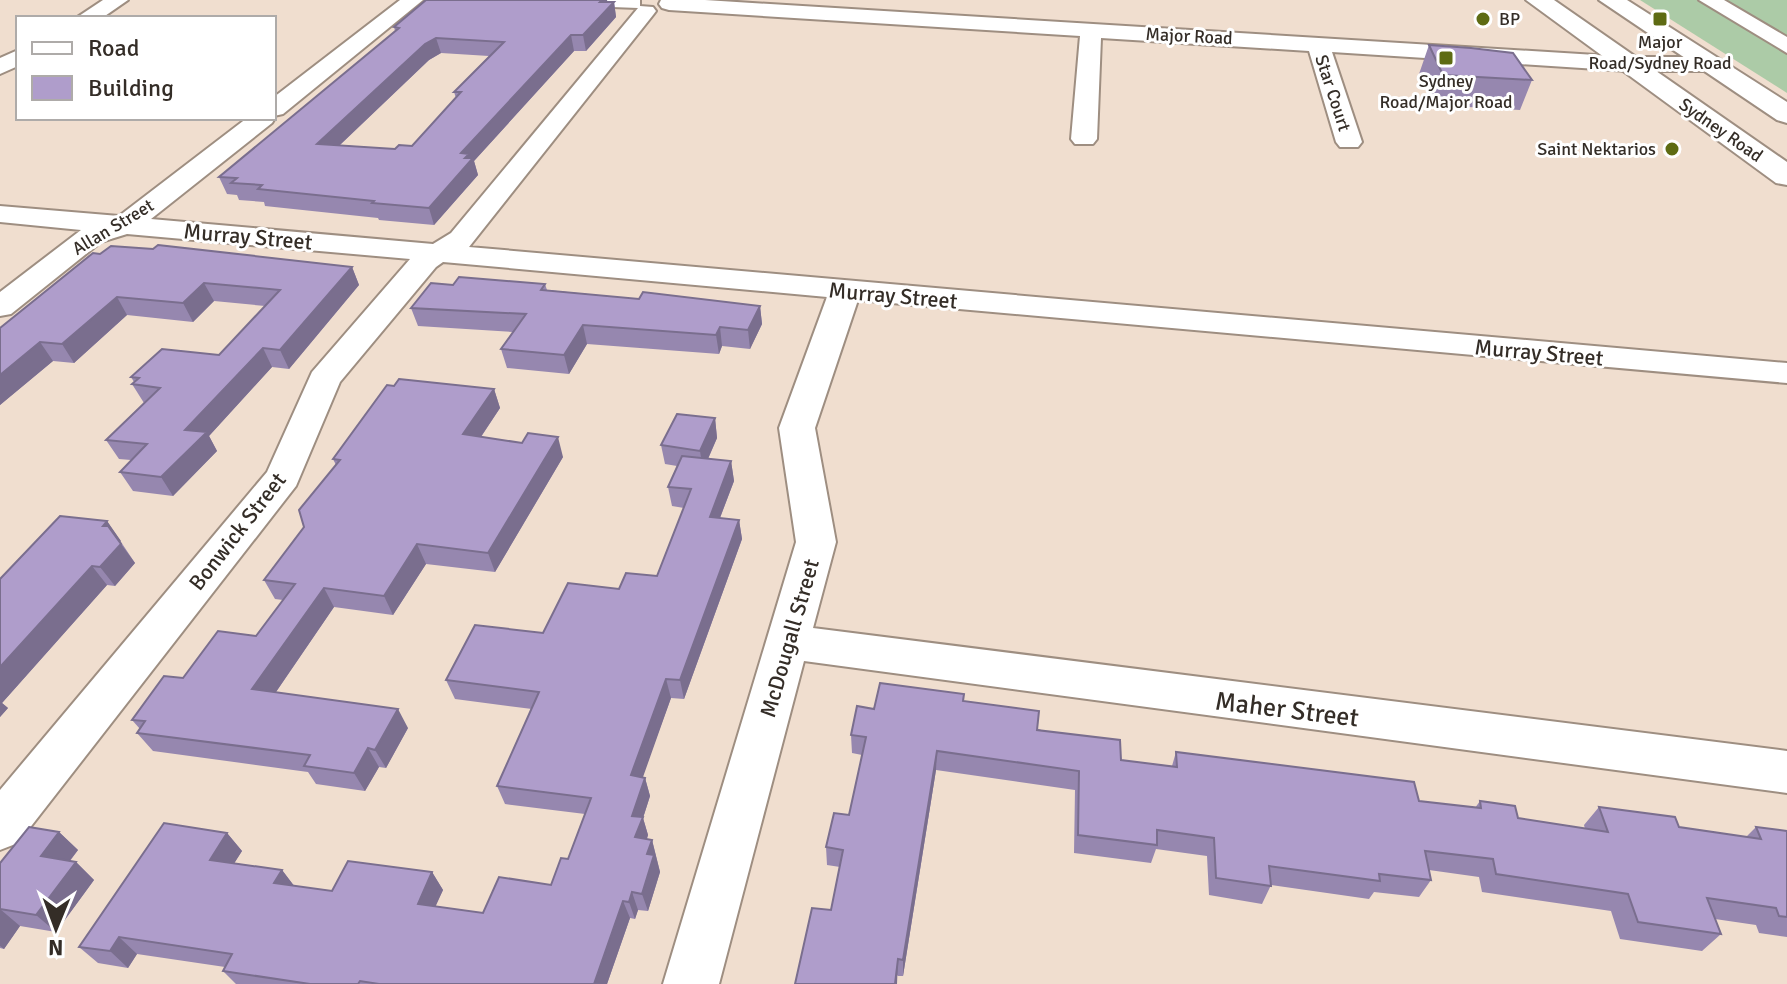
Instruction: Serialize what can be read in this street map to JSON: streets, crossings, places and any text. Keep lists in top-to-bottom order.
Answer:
{
  "streets": {
    "highway": ["Sydney Road"],
    "street": [
      "Major Road",
      "Star Court",
      "Allan Street",
      "Murray Street",
      "Bonwick Street",
      "McDougall Street",
      "Maher Street"
    ]
  },
  "crossings": [
    ["Major Road", "Star Court"],
    ["Major Road", "Sydney Road"],
    ["Major Road", "Bonwick Street"],
    ["Allan Street", "Murray Street"],
    ["Murray Street", "Bonwick Street"],
    ["Murray Street", "McDougall Street"],
    ["McDougall Street", "Maher Street"]
  ],
  "places": {
    "other": ["BP", "Saint Nektarios"],
    "transit": ["Major Road/Sydney Road", "Sydney Road/Major Road"]
  },
  "legend": ["Road", "Building"],
  "north": "bottom"
}
